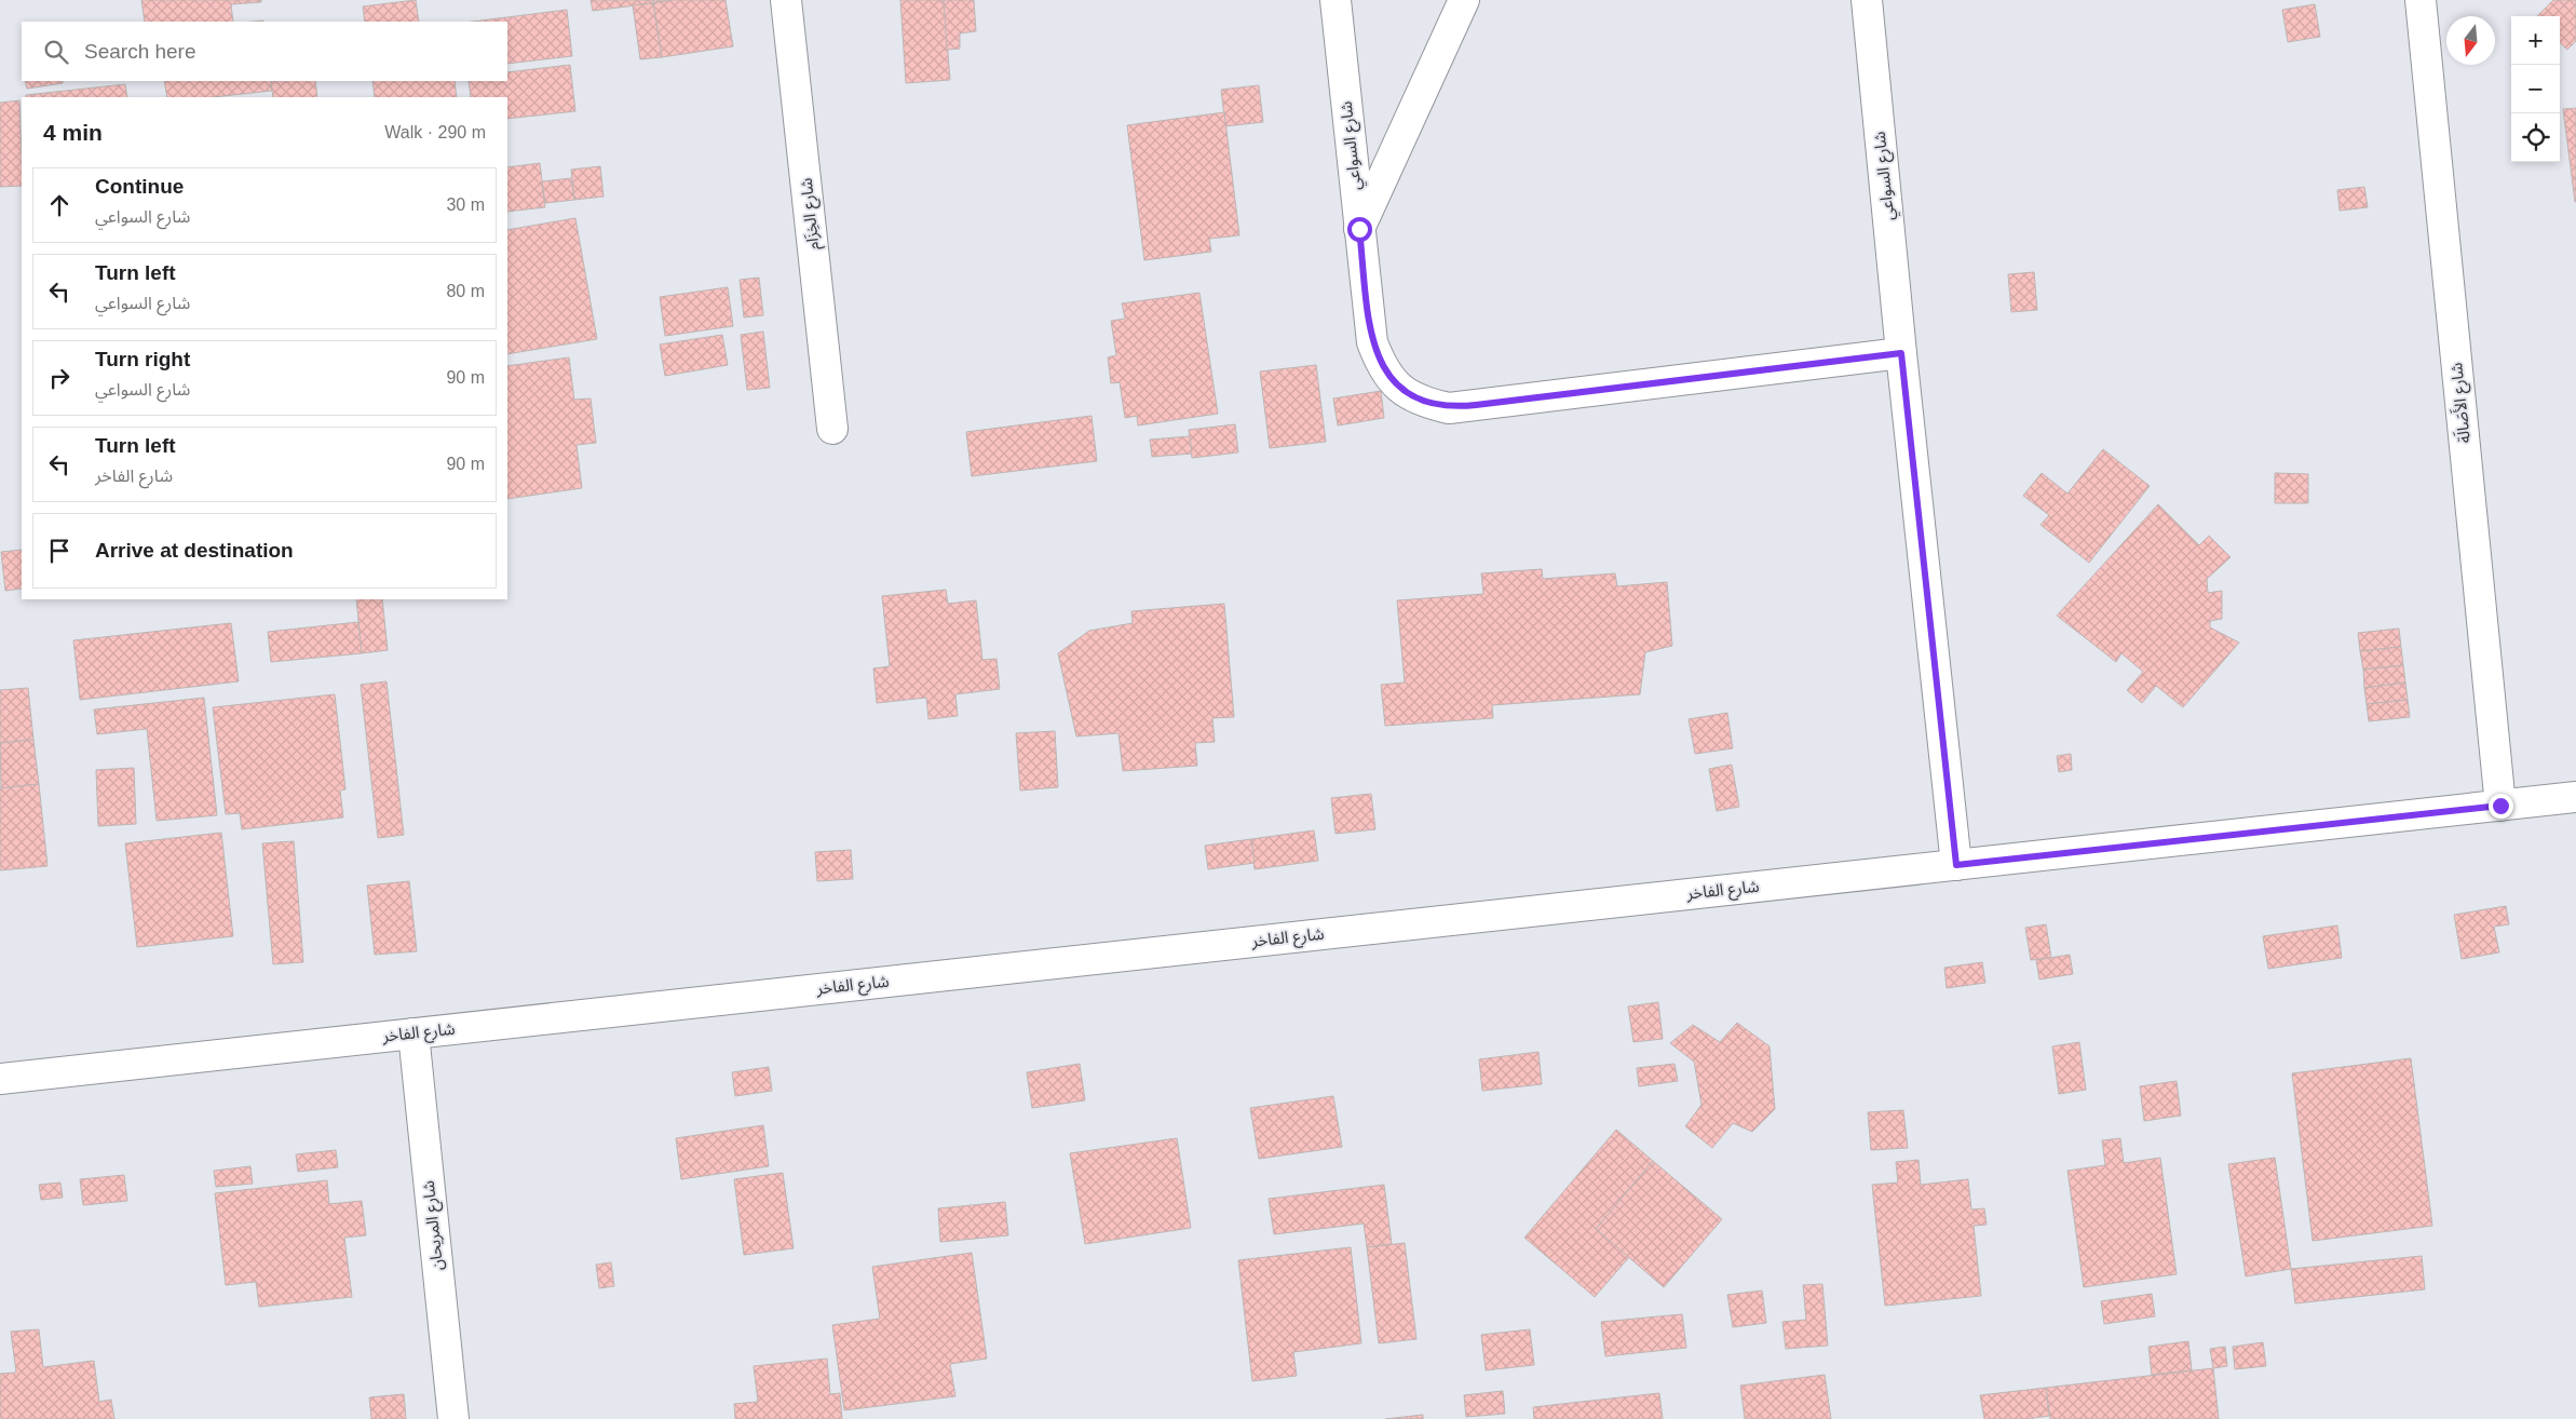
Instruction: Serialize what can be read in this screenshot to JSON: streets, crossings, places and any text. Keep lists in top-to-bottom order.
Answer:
{
  "streets": {
    "street": [
      "شارع السواعي",
      "شارع الخِزَام",
      "شارع الأَصَالَة",
      "شارع الفاخر",
      "شارع المريحان"
    ]
  },
  "crossings": [
    ["شارع السواعي", "شارع الفاخر"],
    ["شارع الأَصَالَة", "شارع الفاخر"],
    ["شارع الفاخر", "شارع المريحان"]
  ],
  "north": "bottom",
  "page": {
    "map_buttons": ["+", "−"],
    "search": "Search here",
    "heading": ["4 min", "Walk · 290 m"],
    "list": [
      ["Continue", "شارع السواعي", "30 m"],
      ["Turn left", "شارع السواعي", "80 m"],
      ["Turn right", "شارع السواعي", "90 m"],
      ["Turn left", "شارع الفاخر", "90 m"],
      "Arrive at destination"
    ]
  }
}
